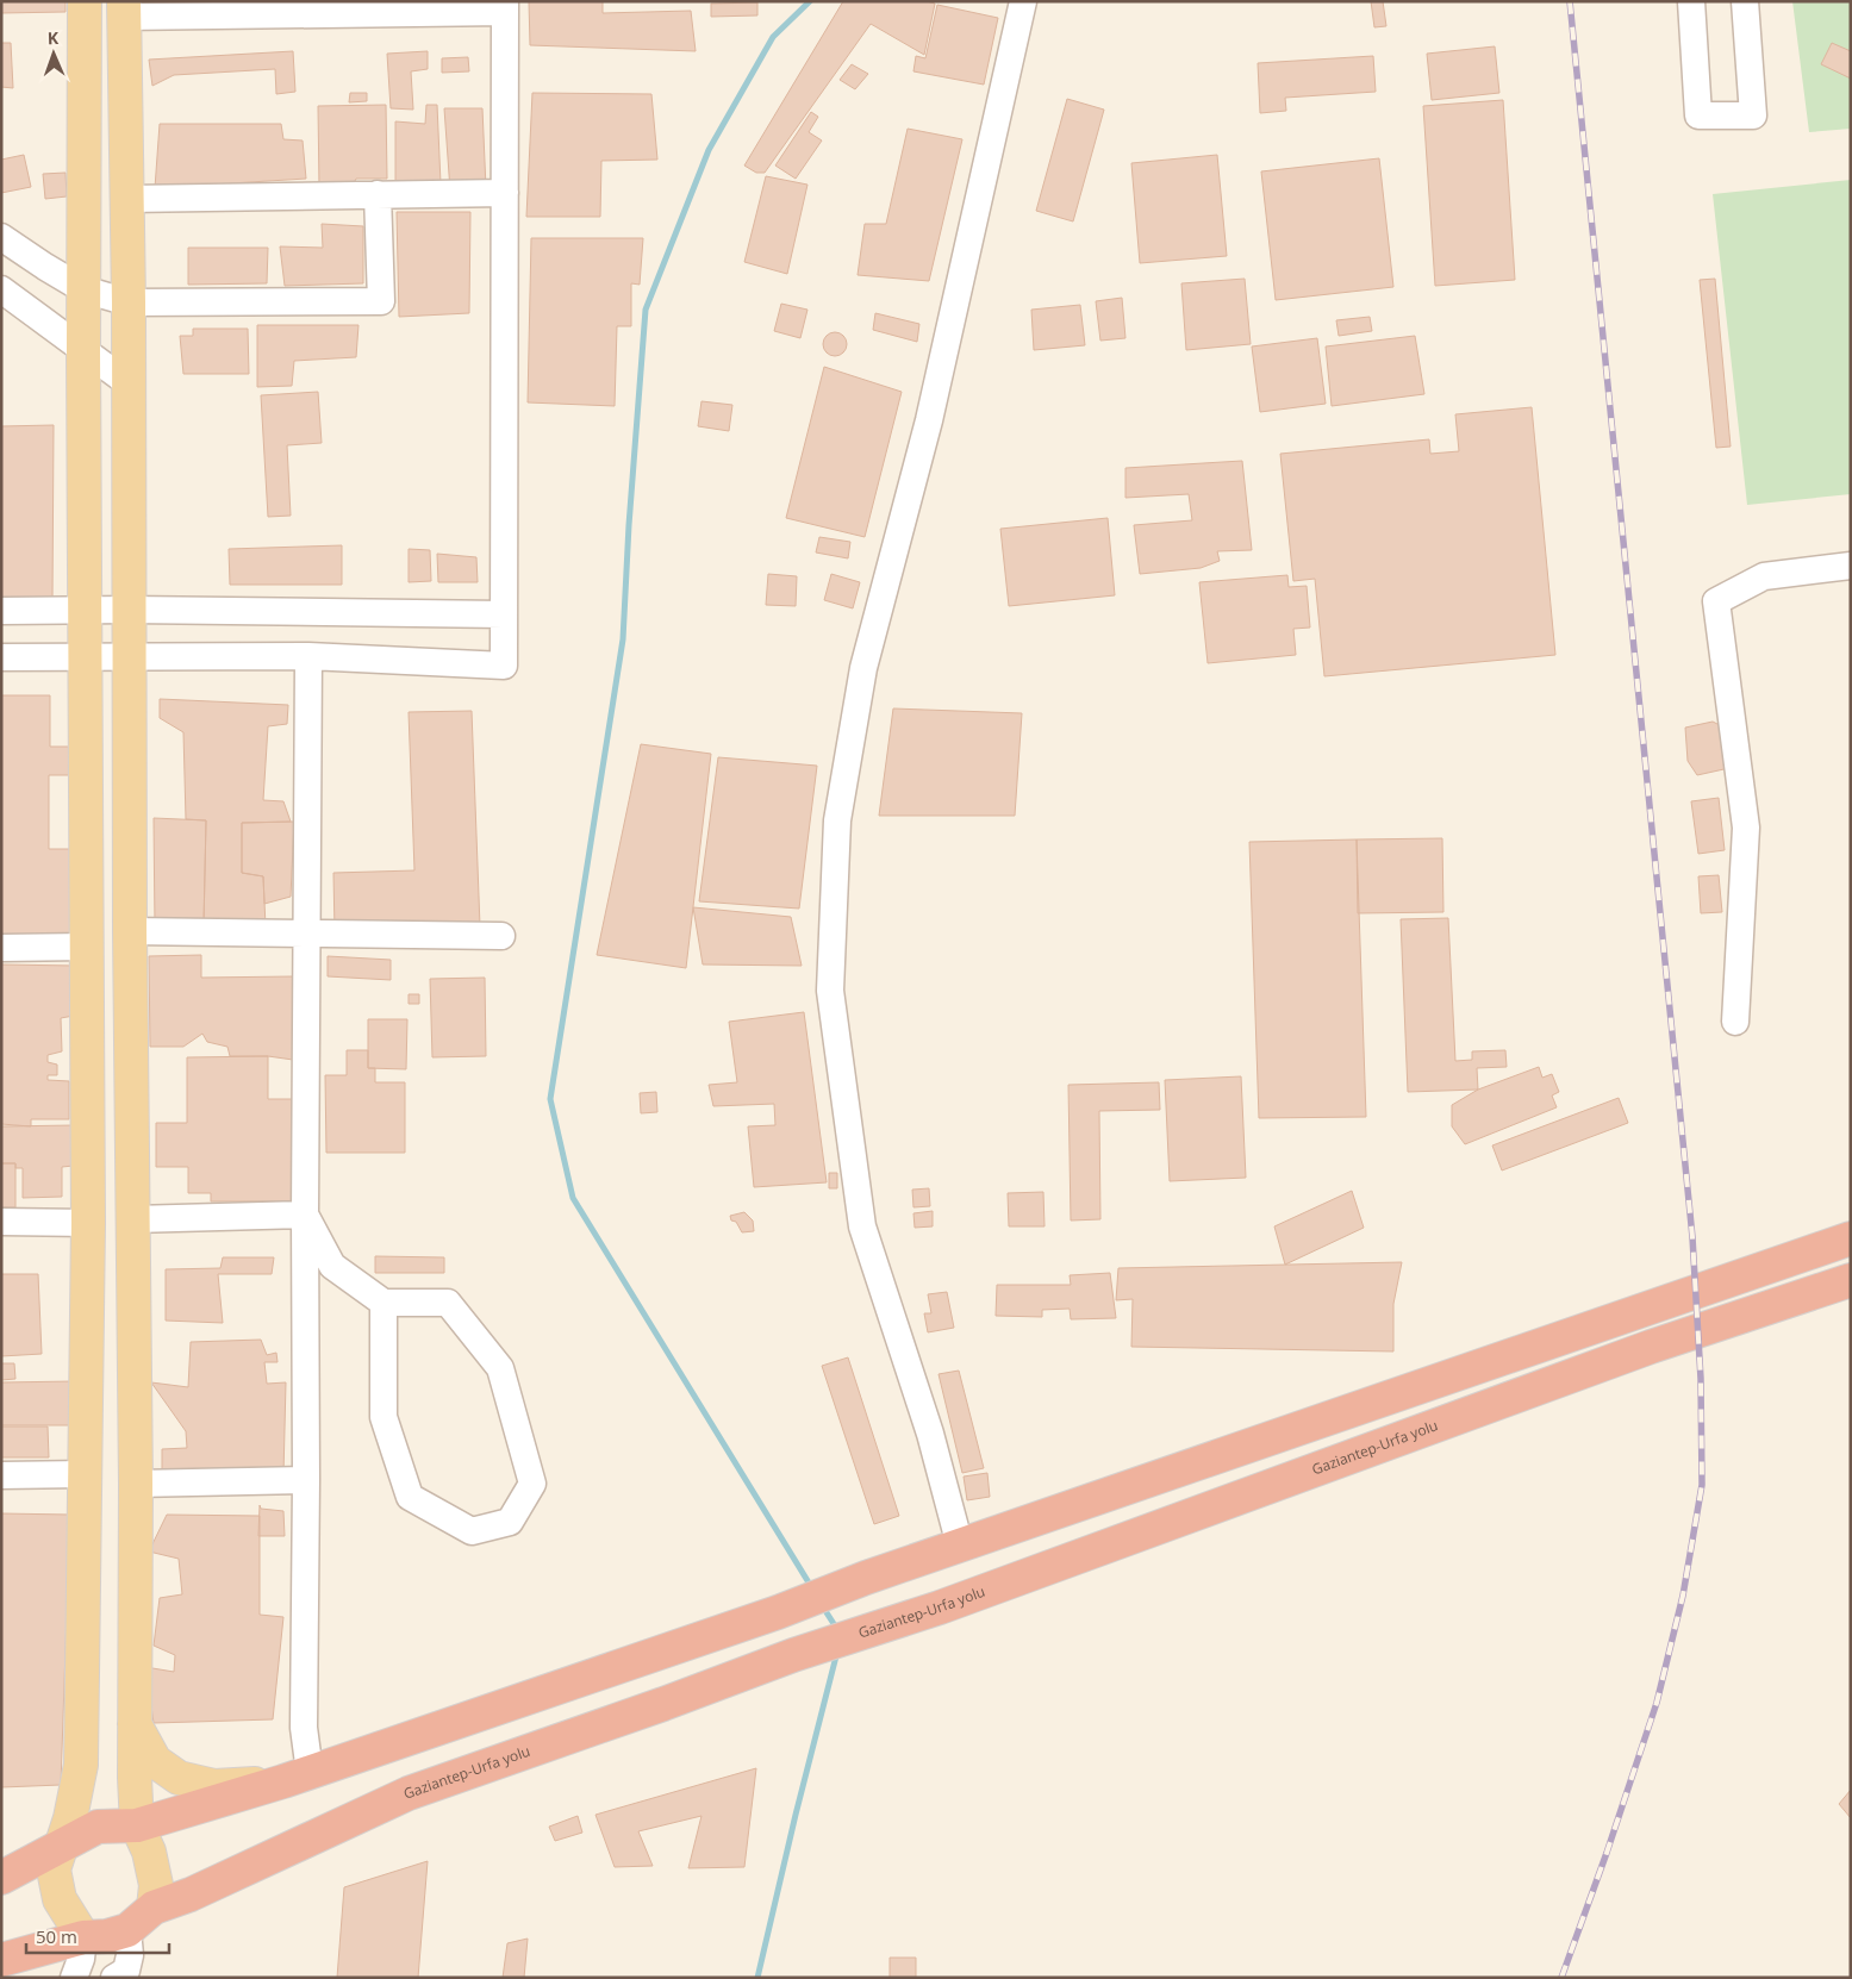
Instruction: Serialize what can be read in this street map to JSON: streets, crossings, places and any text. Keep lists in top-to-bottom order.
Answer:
{
  "streets": {
    "highway": ["Gaziantep-Urfa yolu"]
  },
  "scale_bar": "50 m",
  "north": "top"
}
